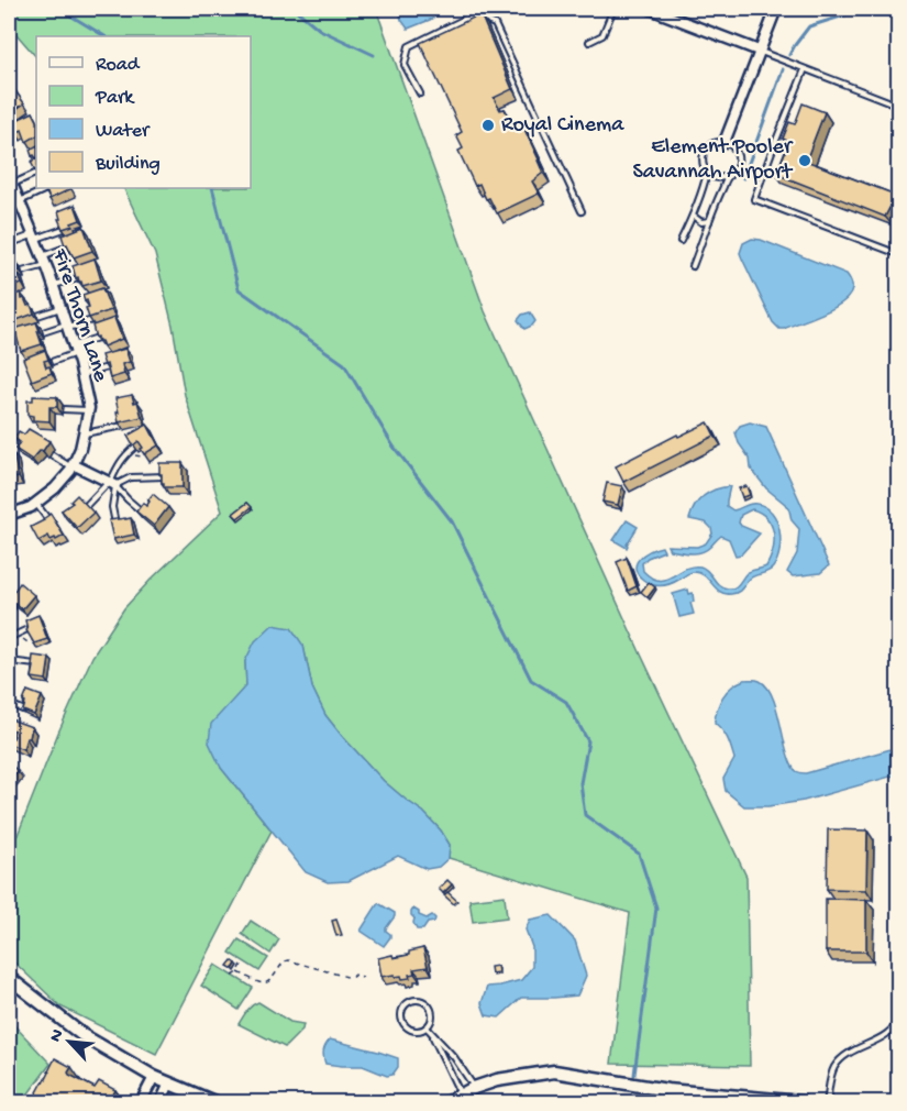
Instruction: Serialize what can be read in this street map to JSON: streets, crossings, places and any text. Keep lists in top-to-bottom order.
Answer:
{
  "streets": {
    "street": ["Fire Thorn Lane"]
  },
  "places": ["Royal Cinema", "Element Pooler Savannah Airport"],
  "legend": [
    "Road",
    "Park",
    "Water",
    "Building"
  ],
  "north": "top left"
}
